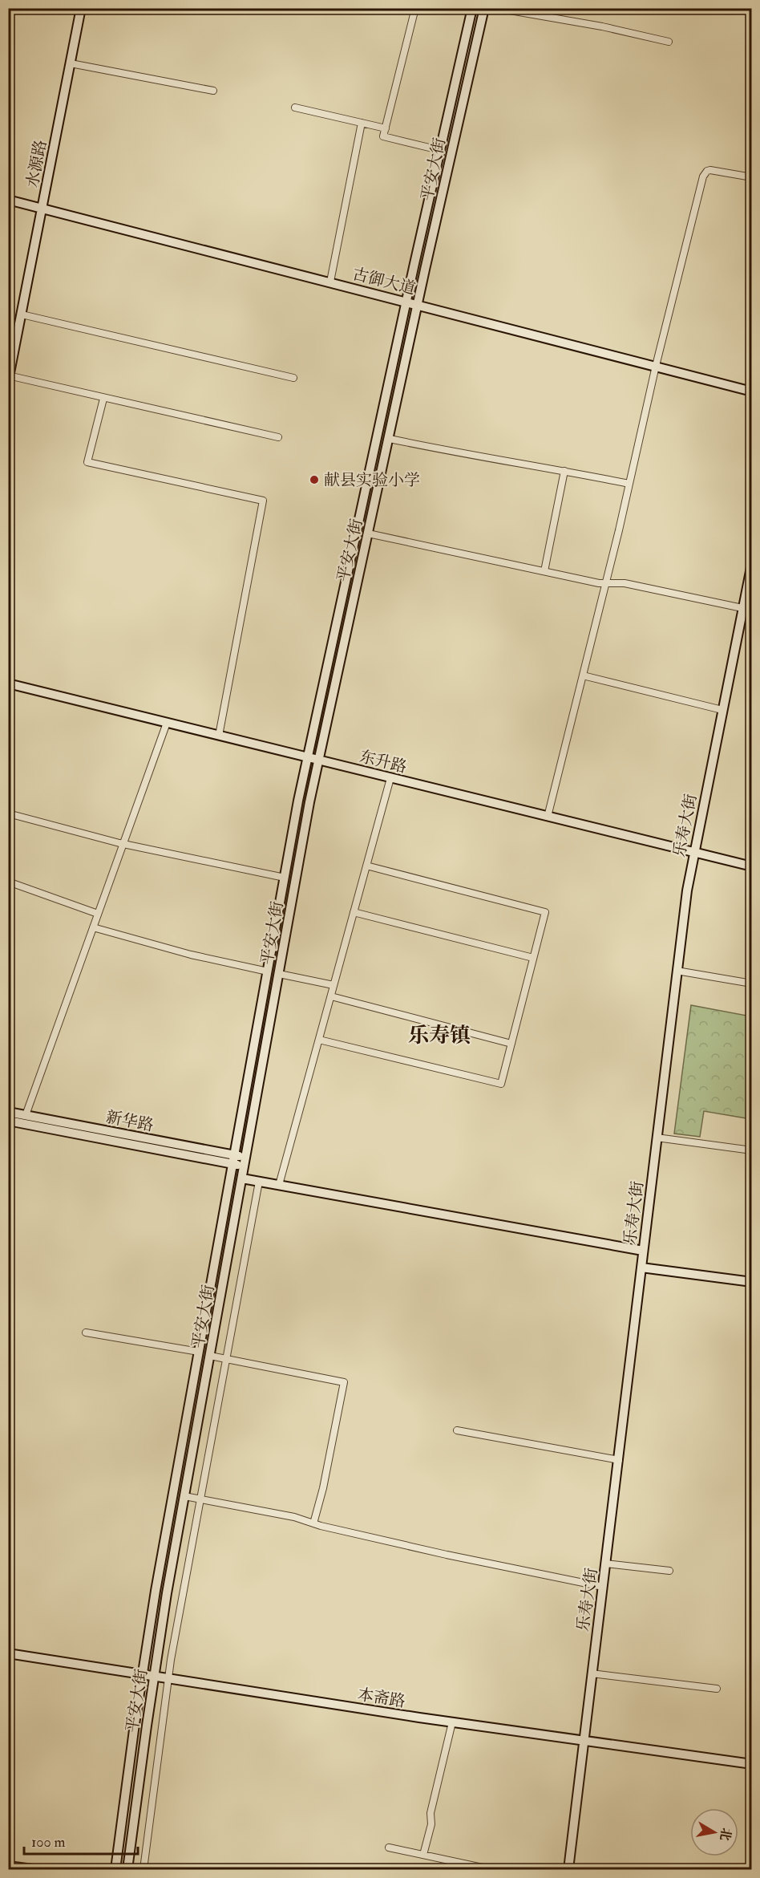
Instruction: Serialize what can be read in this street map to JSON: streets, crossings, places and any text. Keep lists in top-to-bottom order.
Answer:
{
  "streets": {
    "main road": [
      "水源路",
      "平安大街",
      "古御大道",
      "东升路",
      "乐寿大街",
      "新华路",
      "本斋路"
    ]
  },
  "crossings": [
    ["水源路", "古御大道"],
    ["平安大街", "古御大道"],
    ["平安大街", "东升路"],
    ["平安大街", "新华路"],
    ["平安大街", "本斋路"],
    ["东升路", "乐寿大街"],
    ["乐寿大街", "本斋路"]
  ],
  "districts": ["乐寿镇"],
  "places": ["献县实验小学"],
  "scale_bar": "100 m",
  "north": "right"
}
